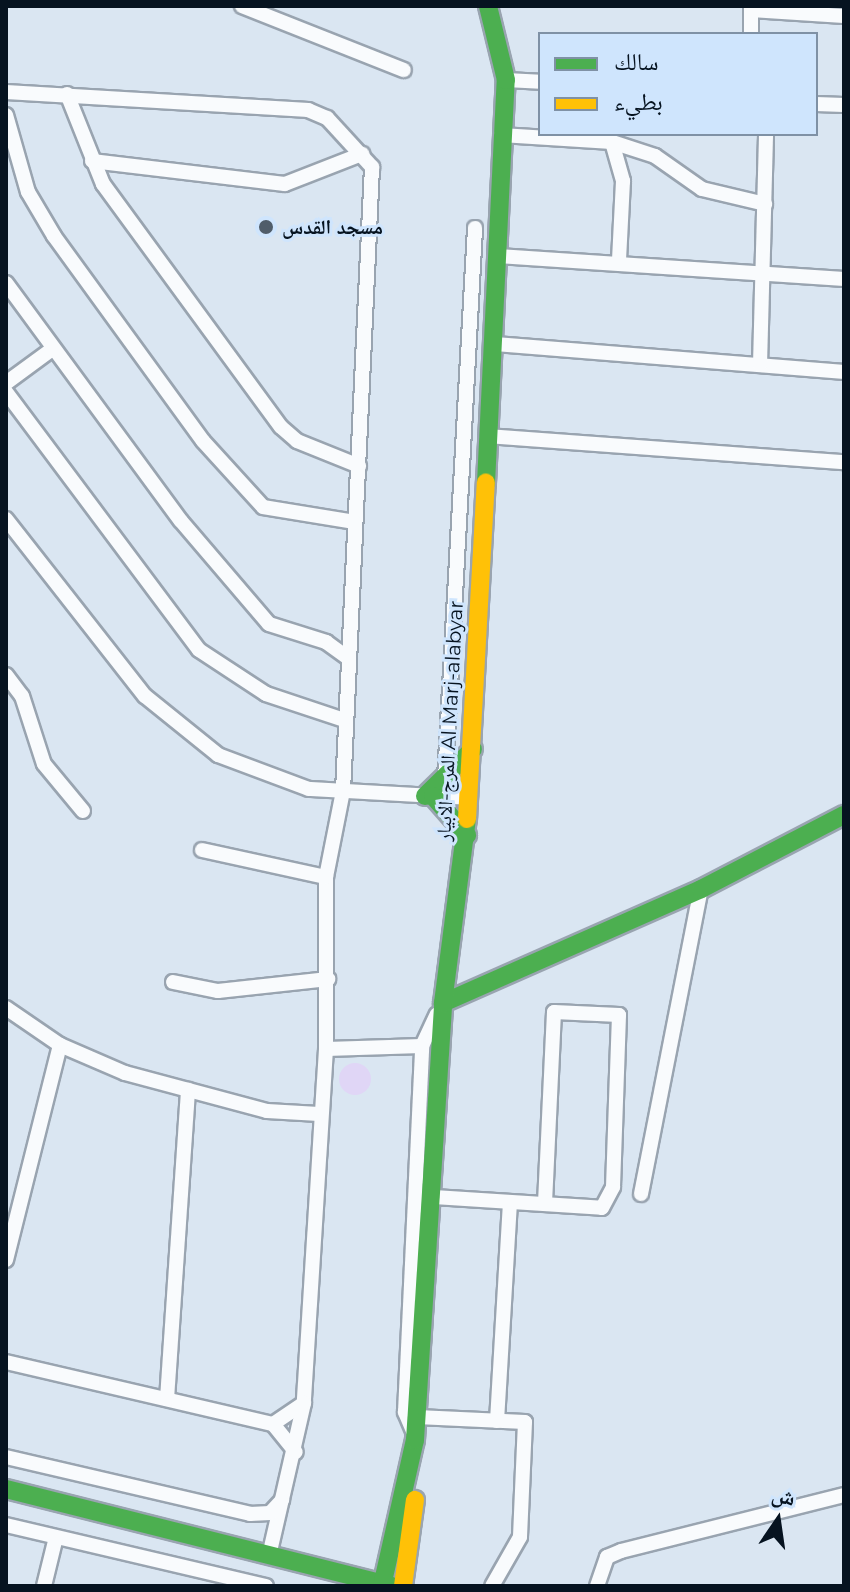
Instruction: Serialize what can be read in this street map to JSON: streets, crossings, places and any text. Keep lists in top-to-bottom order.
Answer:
{
  "streets": {
    "main road": ["المرج-الابيار Al Marj-alabyar"]
  },
  "places": ["مسجد القدس"],
  "legend": ["سالك", "بطيء"],
  "north": "top"
}
